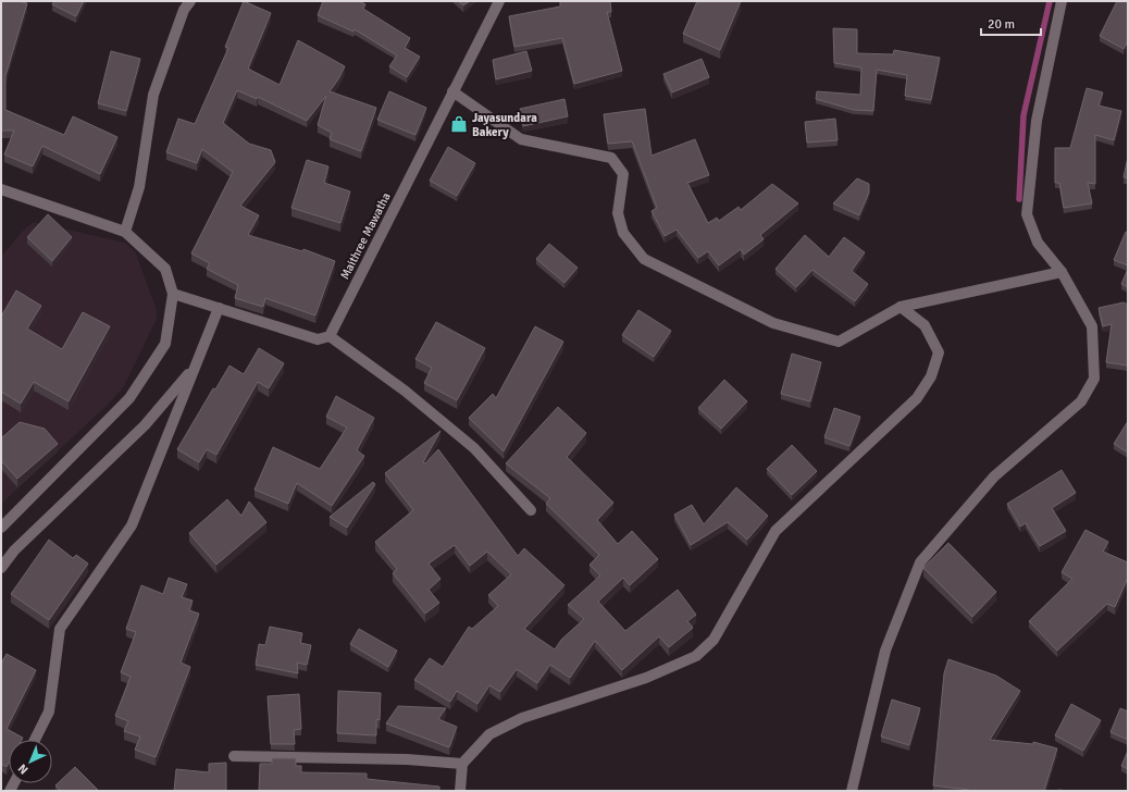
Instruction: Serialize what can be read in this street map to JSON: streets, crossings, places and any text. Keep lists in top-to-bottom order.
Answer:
{
  "streets": {
    "street": ["Maithree Mawatha"]
  },
  "places": {
    "shop": ["Jayasundara Bakery"]
  },
  "scale_bar": "20 m",
  "north": "bottom left"
}
